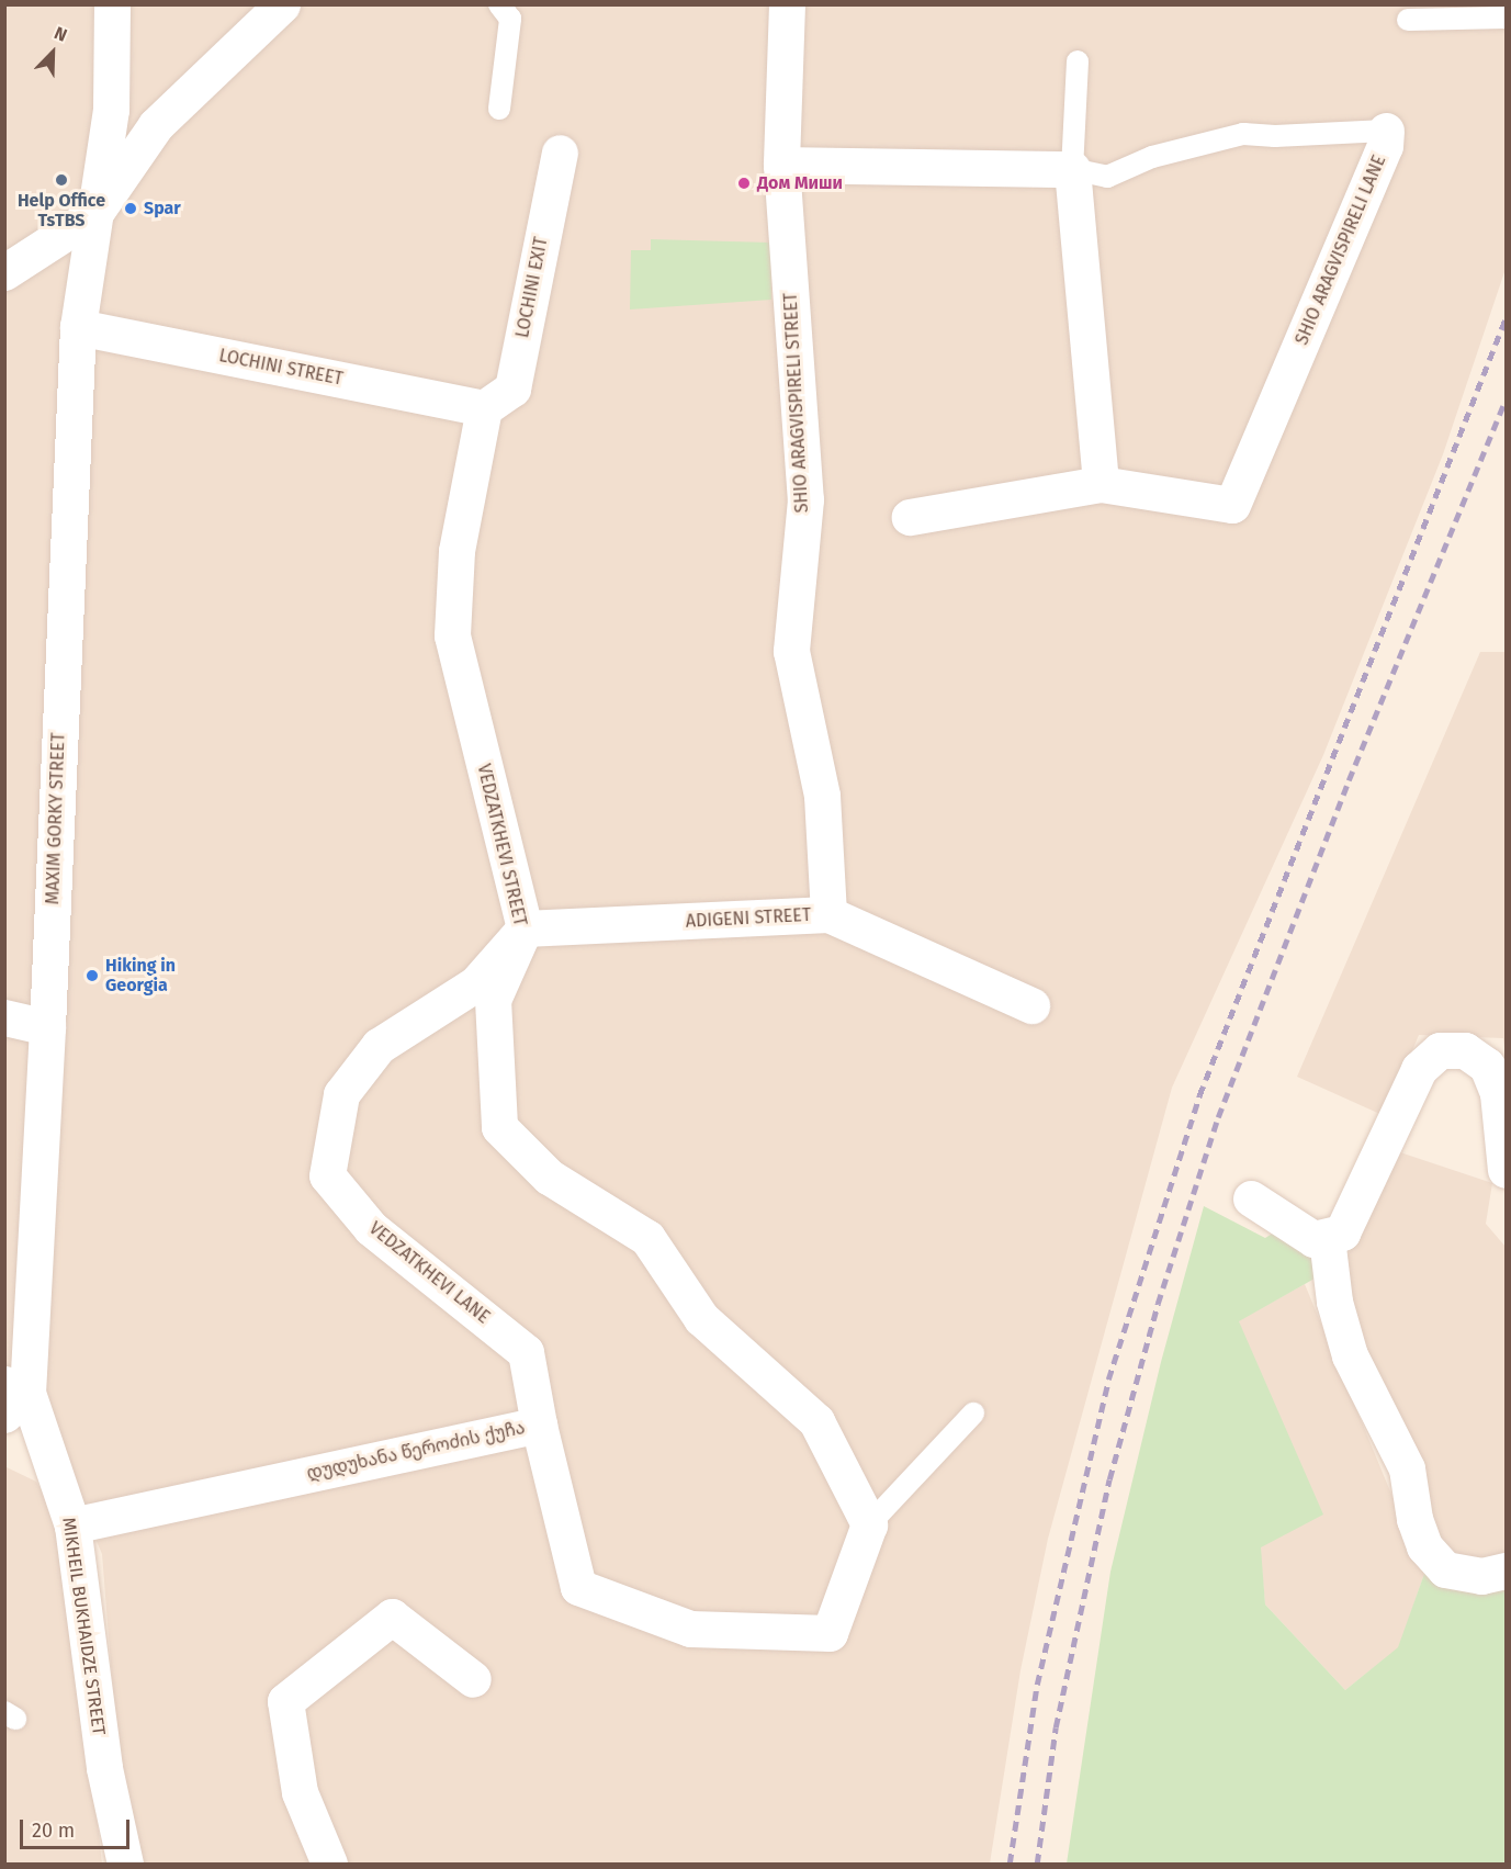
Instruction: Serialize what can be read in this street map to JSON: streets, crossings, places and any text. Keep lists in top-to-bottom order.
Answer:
{
  "streets": {
    "street": [
      "SHIO ARAGVISPIRELI LANE",
      "LOCHINI EXIT",
      "LOCHINI STREET",
      "SHIO ARAGVISPIRELI STREET",
      "MAXIM GORKY STREET",
      "VEDZATKHEVI STREET",
      "ADIGENI STREET",
      "VEDZATKHEVI LANE",
      "დუდუხანა წეროძის ქუჩა",
      "MIKHEIL BUKHAIDZE STREET"
    ]
  },
  "crossings": [
    ["SHIO ARAGVISPIRELI LANE", "SHIO ARAGVISPIRELI STREET"],
    ["LOCHINI EXIT", "LOCHINI STREET"],
    ["LOCHINI EXIT", "VEDZATKHEVI STREET"],
    ["LOCHINI STREET", "MAXIM GORKY STREET"],
    ["LOCHINI STREET", "VEDZATKHEVI STREET"],
    ["SHIO ARAGVISPIRELI STREET", "ADIGENI STREET"],
    ["MAXIM GORKY STREET", "MIKHEIL BUKHAIDZE STREET"],
    ["VEDZATKHEVI STREET", "ADIGENI STREET"],
    ["VEDZATKHEVI STREET", "VEDZATKHEVI LANE"],
    ["VEDZATKHEVI STREET", "დუდუხანა წეროძის ქუჩა"],
    ["ADIGENI STREET", "VEDZATKHEVI LANE"],
    ["VEDZATKHEVI LANE", "დუდუხანა წეროძის ქუჩა"],
    ["დუდუხანა წეროძის ქუჩა", "MIKHEIL BUKHAIDZE STREET"]
  ],
  "places": [
    "Help Office TsTBS",
    "Дом Миши",
    "Spar",
    "Hiking in Georgia"
  ],
  "scale_bar": "20 m",
  "north": "top right"
}
